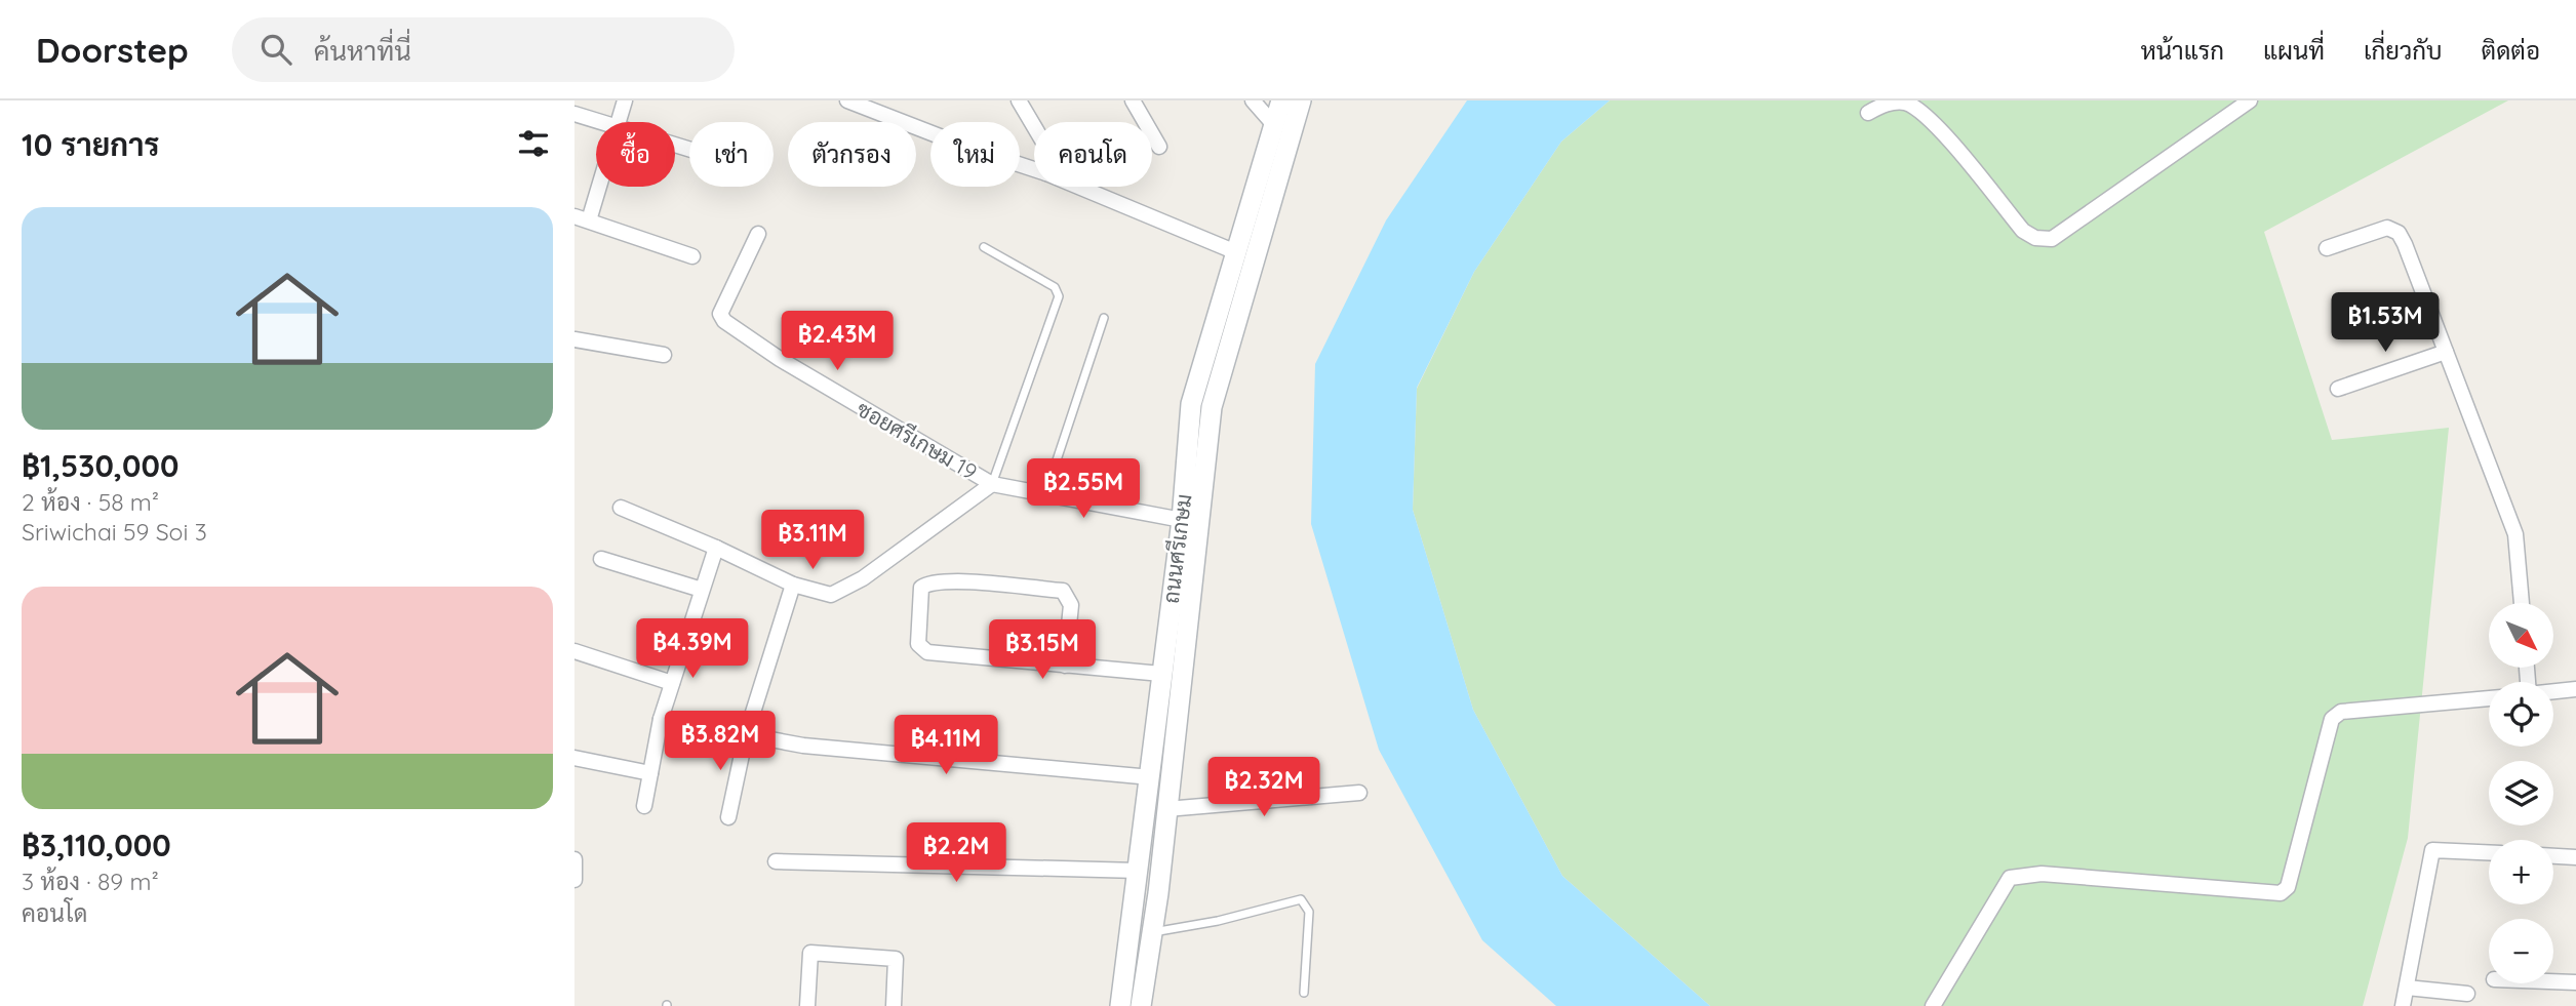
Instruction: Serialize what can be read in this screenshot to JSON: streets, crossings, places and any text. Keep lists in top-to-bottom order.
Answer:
{
  "streets": {
    "main road": ["ถนนศรีเกษม"],
    "street": ["ซอยศรีเกษม 19"]
  },
  "crossings": [
    ["ซอยศรีเกษม 19", "ถนนศรีเกษม"]
  ],
  "north": "bottom right",
  "page": {
    "header": "Doorstep",
    "search": "ค้นหาที่นี่",
    "nav": [
      "หน้าแรก",
      "แผนที่",
      "เกี่ยวกับ",
      "ติดต่อ"
    ],
    "heading": "10 รายการ",
    "chip": [
      "ซื้อ",
      "เช่า",
      "ตัวกรอง",
      "ใหม่",
      "คอนโด"
    ],
    "list": [
      {
        "name": "฿1,530,000",
        "note": "2 ห้อง · 58 m² · Sriwichai 59 Soi 3"
      },
      {
        "name": "฿3,110,000",
        "note": "3 ห้อง · 89 m² · คอนโด"
      }
    ],
    "price": [
      "฿1.53M",
      "฿2.43M",
      "฿2.55M",
      "฿3.11M",
      "฿4.39M",
      "฿3.15M",
      "฿3.82M",
      "฿4.11M",
      "฿2.32M",
      "฿2.2M"
    ],
    "map_buttons": ["+", "−"]
  }
}
